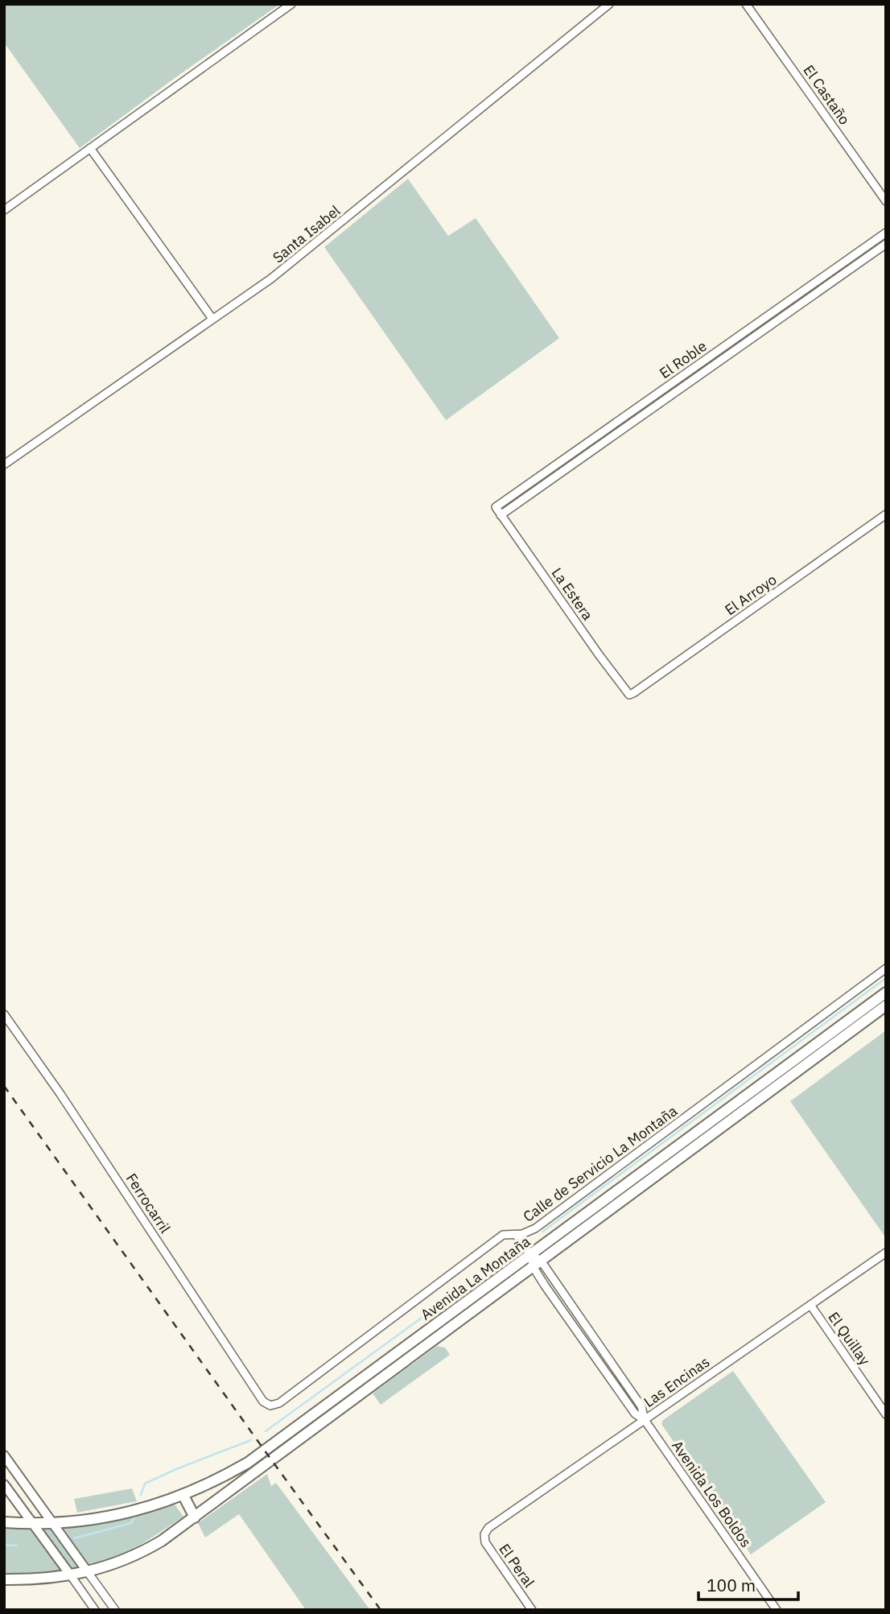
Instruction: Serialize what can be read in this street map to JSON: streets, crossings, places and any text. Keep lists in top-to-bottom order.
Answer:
{
  "streets": {
    "main road": ["Avenida La Montaña"],
    "street": [
      "El Castaño",
      "Santa Isabel",
      "El Roble",
      "La Estera",
      "El Arroyo",
      "Calle de Servicio La Montaña",
      "Ferrocarril",
      "El Quillay",
      "Las Encinas",
      "Avenida Los Boldos",
      "El Peral"
    ]
  },
  "crossings": [
    ["El Roble", "La Estera"],
    ["La Estera", "El Arroyo"],
    ["Calle de Servicio La Montaña", "Ferrocarril"],
    ["Calle de Servicio La Montaña", "Avenida Los Boldos"],
    ["Avenida La Montaña", "Avenida Los Boldos"],
    ["El Quillay", "Las Encinas"],
    ["Las Encinas", "Avenida Los Boldos"],
    ["Las Encinas", "El Peral"]
  ],
  "scale_bar": "100 m"
}
